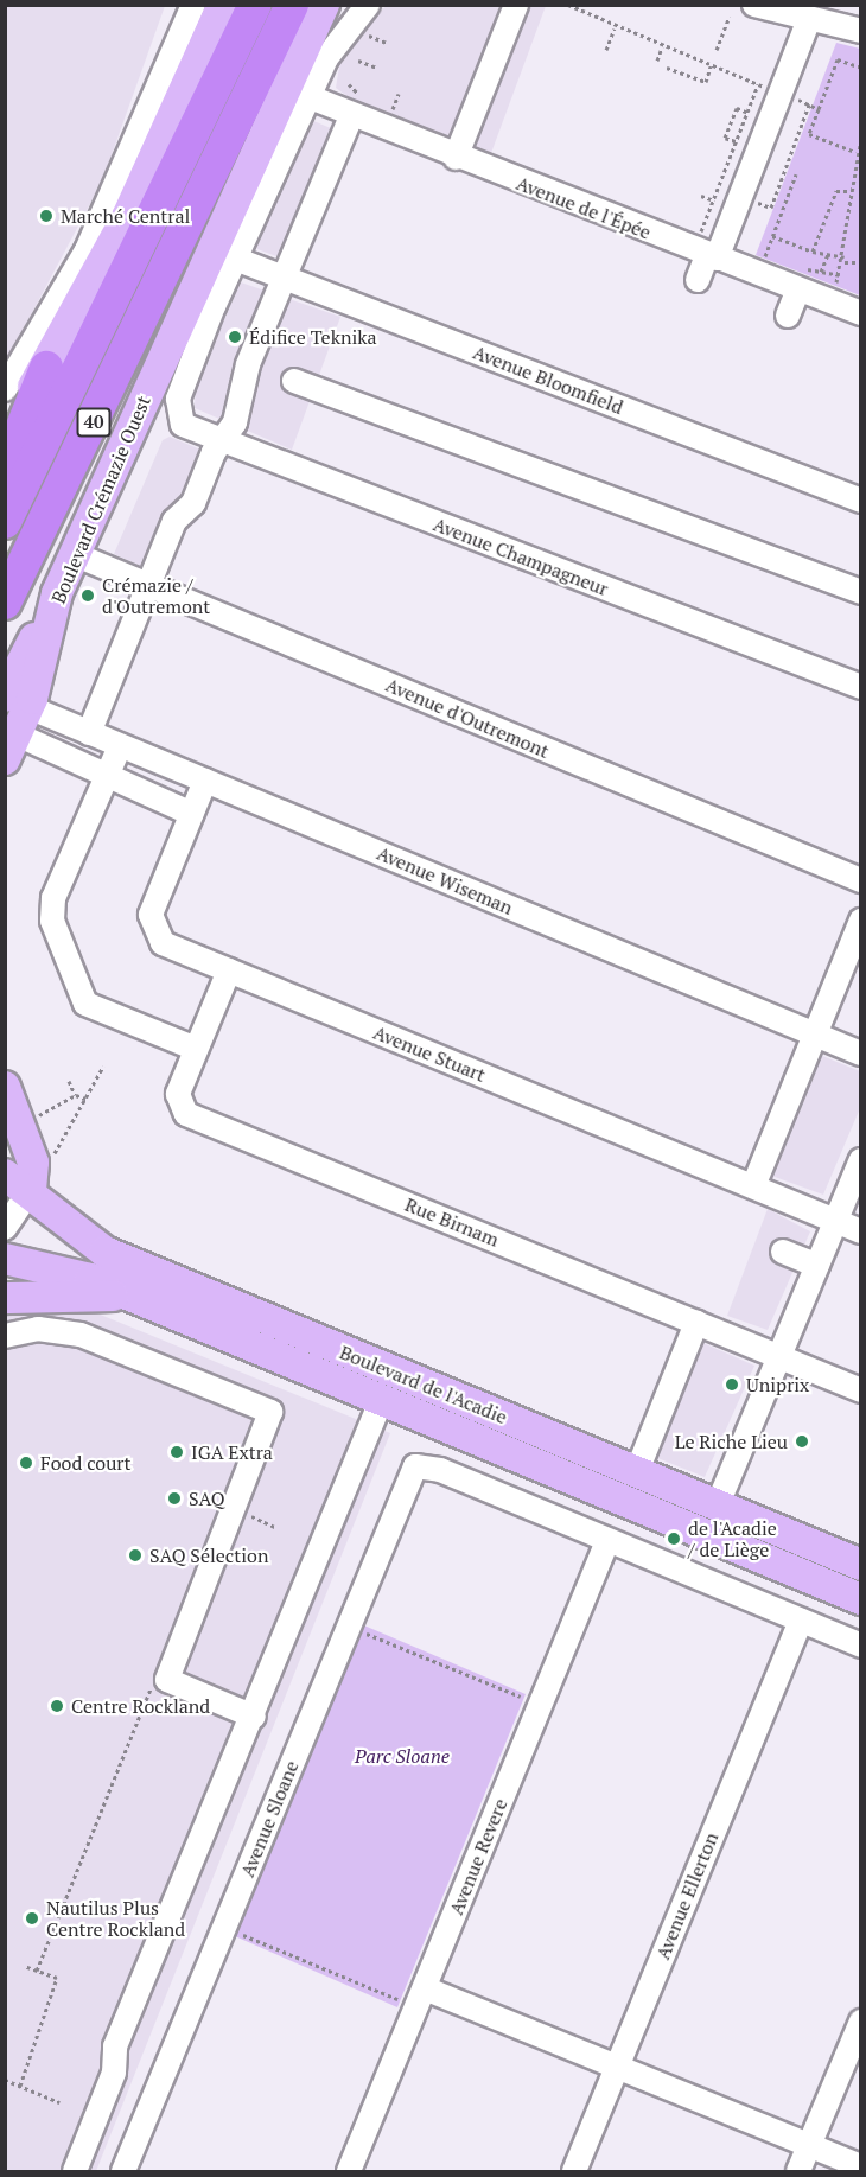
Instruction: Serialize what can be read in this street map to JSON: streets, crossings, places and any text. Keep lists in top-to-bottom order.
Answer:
{
  "streets": {
    "highway": ["40"],
    "main road": ["Boulevard Crémazie Ouest", "Boulevard de l'Acadie"],
    "street": [
      "Avenue de l'Épée",
      "Avenue Bloomfield",
      "Avenue Champagneur",
      "Avenue d'Outremont",
      "Avenue Wiseman",
      "Avenue Stuart",
      "Rue Birnam",
      "Avenue Sloane",
      "Avenue Revere",
      "Avenue Ellerton"
    ]
  },
  "crossings": [
    ["Avenue de l'Épée", "Boulevard Crémazie Ouest"],
    ["Avenue Bloomfield", "Boulevard Crémazie Ouest"],
    ["Boulevard Crémazie Ouest", "Avenue Champagneur"],
    ["Boulevard Crémazie Ouest", "Avenue d'Outremont"],
    ["Boulevard Crémazie Ouest", "Avenue Wiseman"],
    ["Avenue Wiseman", "Avenue Stuart"],
    ["Avenue Stuart", "Rue Birnam"],
    ["Avenue Sloane", "Avenue Revere"]
  ],
  "parks": ["Parc Sloane"],
  "places": [
    "Marché Central",
    "Édifice Teknika",
    "Crémazie / d'Outremont",
    "Uniprix",
    "Le Riche Lieu",
    "IGA Extra",
    "Food court",
    "SAQ",
    "de l'Acadie / de Liège",
    "SAQ Sélection",
    "Centre Rockland",
    "Nautilus Plus Centre Rockland"
  ]
}
